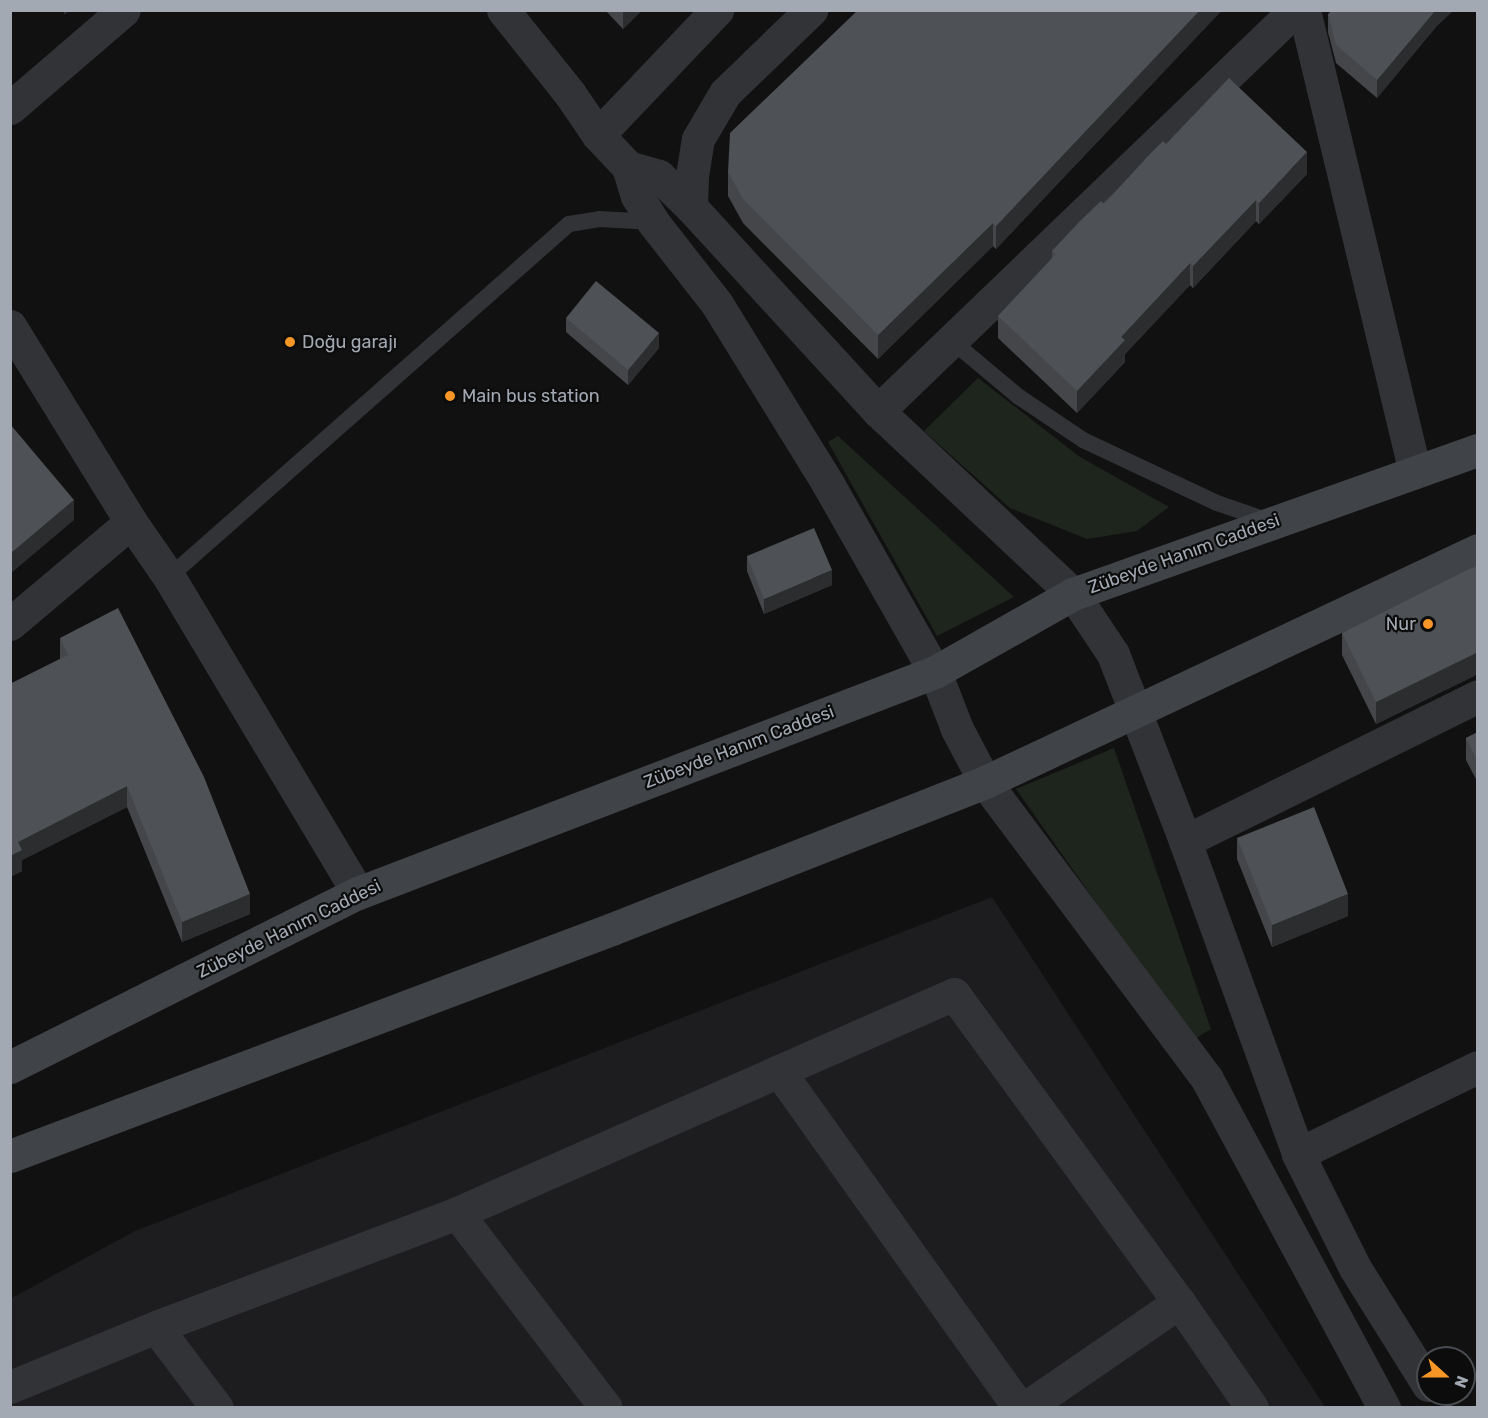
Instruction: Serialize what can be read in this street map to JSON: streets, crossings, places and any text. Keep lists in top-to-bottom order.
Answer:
{
  "streets": {
    "main road": ["Zübeyde Hanım Caddesi"]
  },
  "places": ["Doğu garajı", "Main bus station", "Nur"],
  "north": "right"
}
